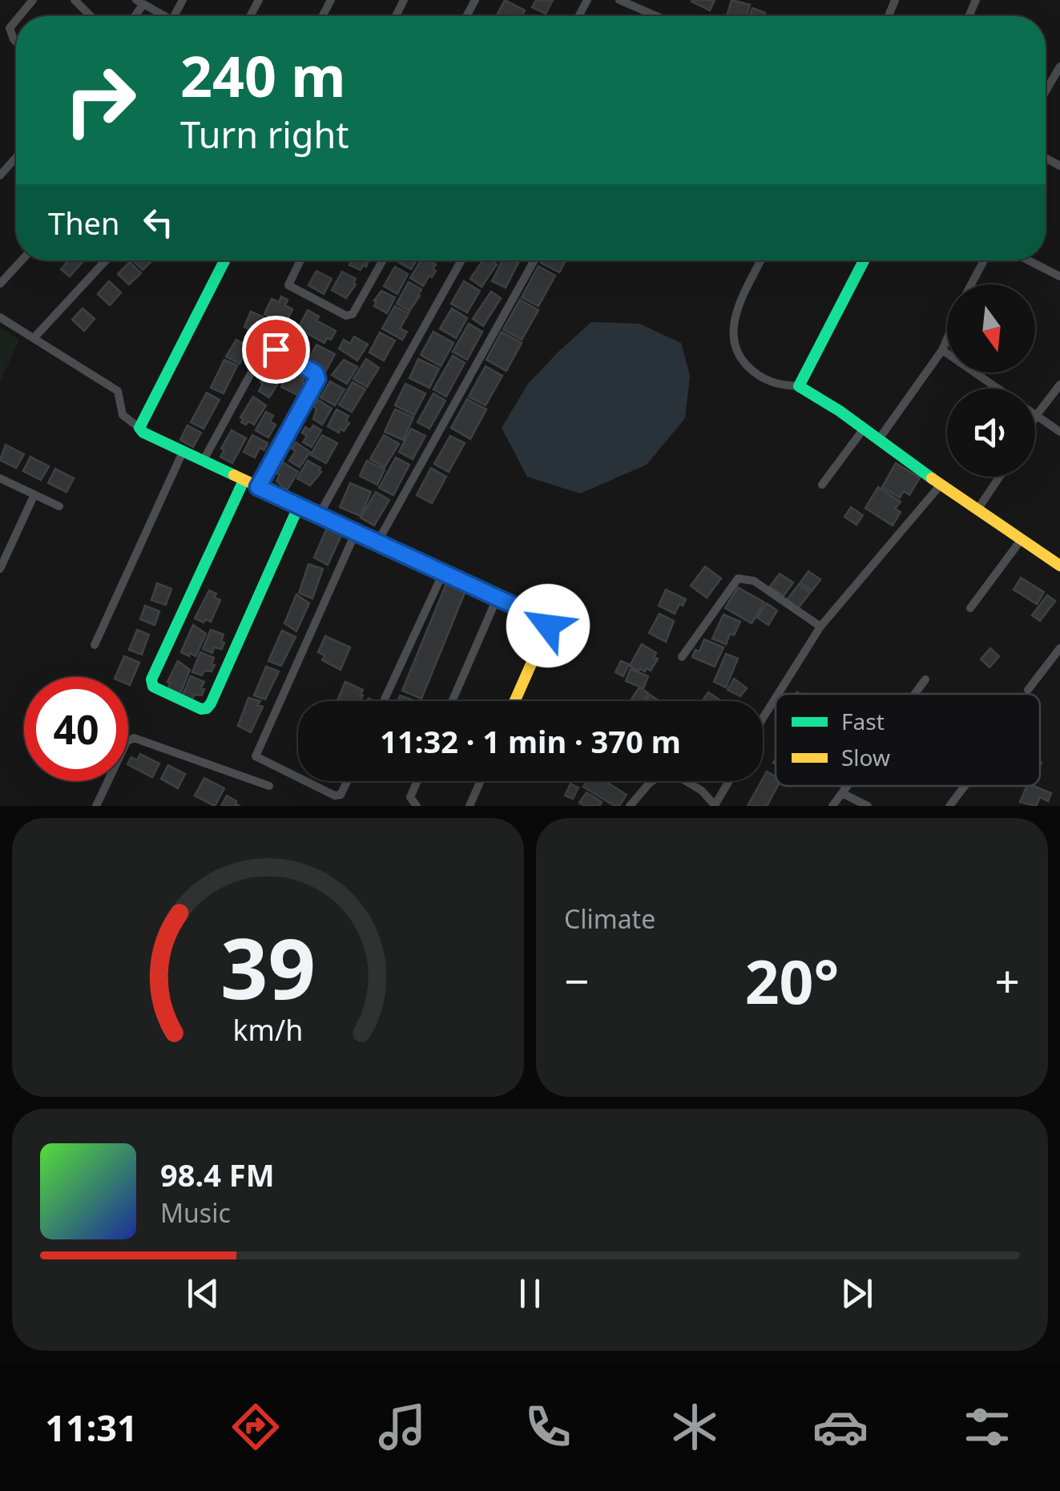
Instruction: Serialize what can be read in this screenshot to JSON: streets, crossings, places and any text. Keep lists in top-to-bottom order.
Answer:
{
  "legend": ["Fast", "Slow"],
  "north": "bottom",
  "page": {
    "turn": ["240 m", "Turn right"],
    "then": "Then",
    "limit": "40",
    "trip": "11:32 · 1 min · 370 m",
    "tile": "Climate",
    "heat": ["−", "20°", "+"],
    "song": ["98.4 FM", "Music"],
    "tabs": "11:31",
    "gauge": ["39", "km/h"]
  }
}
